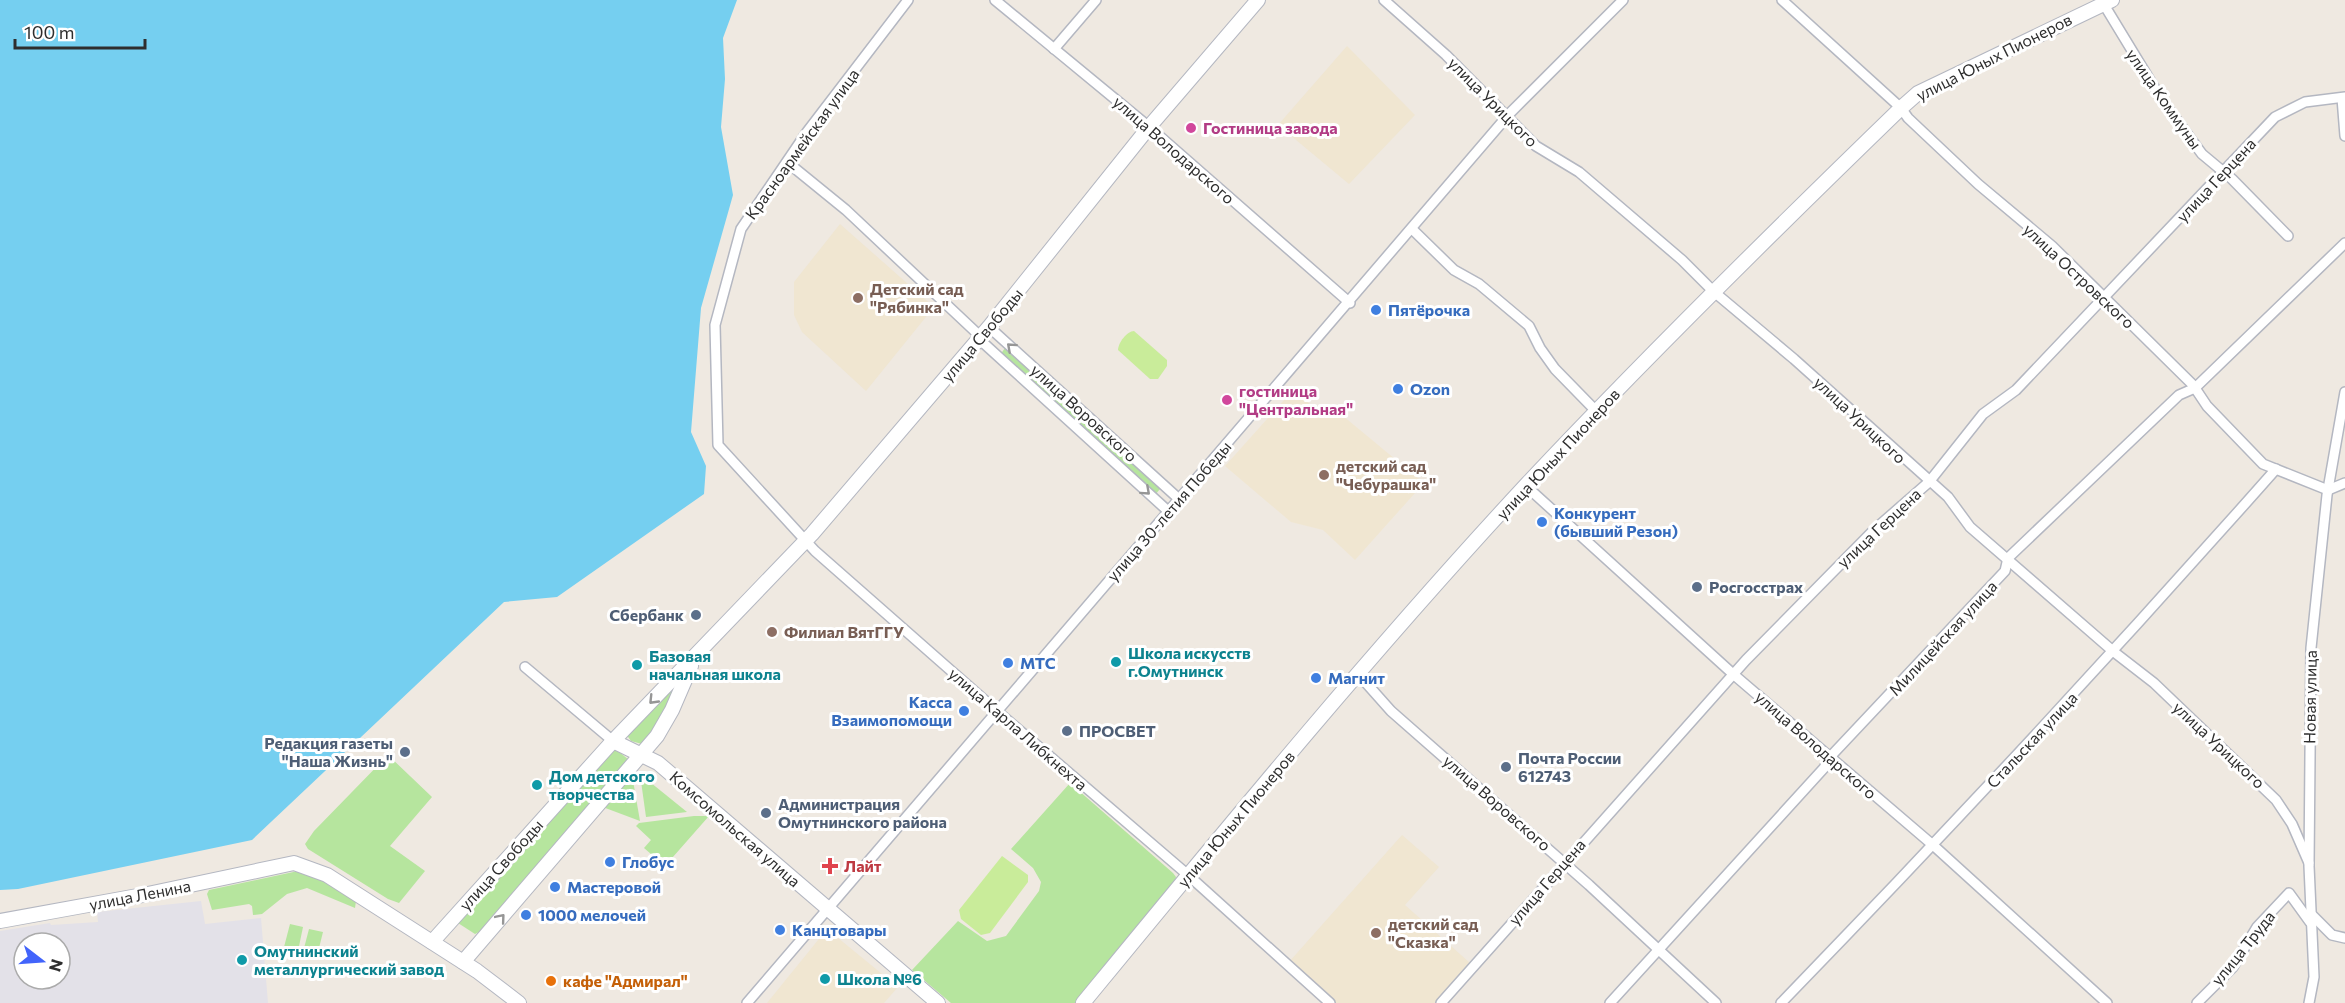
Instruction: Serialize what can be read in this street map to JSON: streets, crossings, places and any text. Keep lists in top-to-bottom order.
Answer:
{
  "streets": {
    "main road": [
      "улица Юных Пионеров",
      "улица Свободы",
      "Комсомольская улица",
      "улица Ленина"
    ],
    "street": [
      "улица Коммуны",
      "улица Урицкого",
      "Красноармейская улица",
      "улица Володарского",
      "улица Герцена",
      "улица Островского",
      "улица Воровского",
      "улица 30-летия Победы",
      "Милицейская улица",
      "Новая улица",
      "улица Карла Либкнехта",
      "Стальская улица",
      "улица Труда"
    ]
  },
  "crossings": [
    ["улица Юных Пионеров", "улица Коммуны"],
    ["улица Юных Пионеров", "улица Урицкого"],
    ["улица Юных Пионеров", "улица Володарского"],
    ["улица Юных Пионеров", "улица Островского"],
    ["улица Юных Пионеров", "улица Воровского"],
    ["улица Юных Пионеров", "улица Карла Либкнехта"],
    ["улица Коммуны", "улица Герцена"],
    ["улица Урицкого", "улица Герцена"],
    ["улица Урицкого", "улица 30-летия Победы"],
    ["улица Урицкого", "Милицейская улица"],
    ["улица Урицкого", "Новая улица"],
    ["улица Урицкого", "Стальская улица"],
    ["Красноармейская улица", "улица Воровского"],
    ["Красноармейская улица", "улица Карла Либкнехта"],
    ["улица Володарского", "улица Герцена"],
    ["улица Володарского", "улица Свободы"],
    ["улица Володарского", "улица 30-летия Победы"],
    ["улица Володарского", "Милицейская улица"],
    ["улица Володарского", "Стальская улица"],
    ["улица Герцена", "улица Островского"],
    ["улица Герцена", "улица Воровского"],
    ["улица Островского", "Милицейская улица"],
    ["улица Островского", "Новая улица"],
    ["улица Островского", "Стальская улица"],
    ["улица Свободы", "улица Воровского"],
    ["улица Свободы", "улица Карла Либкнехта"],
    ["улица Свободы", "Комсомольская улица"],
    ["улица Свободы", "улица Ленина"],
    ["улица Воровского", "улица 30-летия Победы"],
    ["улица Воровского", "Милицейская улица"],
    ["улица 30-летия Победы", "улица Карла Либкнехта"],
    ["улица 30-летия Победы", "Комсомольская улица"],
    ["Новая улица", "улица Труда"]
  ],
  "places": {
    "other": [
      "Гостиница завода",
      "Детский сад \"Рябинка\"",
      "Пятёрочка",
      "Ozon",
      "гостиница \"Центральная\"",
      "детский сад \"Чебурашка\"",
      "Конкурент (бывший Резон)",
      "Росгосстрах",
      "Сбербанк",
      "Филиал ВятГГУ",
      "Школа искусств г.Омутнинск",
      "МТС",
      "Базовая начальная школа",
      "Магнит",
      "Касса Взаимопомощи",
      "ПРОСВЕТ",
      "Редакция газеты \"Наша Жизнь\"",
      "Почта России 612743",
      "Дом детского творчества",
      "Администрация Омутнинского района",
      "Глобус",
      "Мастеровой",
      "1000 мелочей",
      "Канцтовары",
      "детский сад \"Сказка\"",
      "Омутнинский металлургический завод",
      "Школа №6",
      "кафе \"Адмирал\""
    ],
    "health": ["Лайт"]
  },
  "scale_bar": "100 m",
  "north": "right"
}
